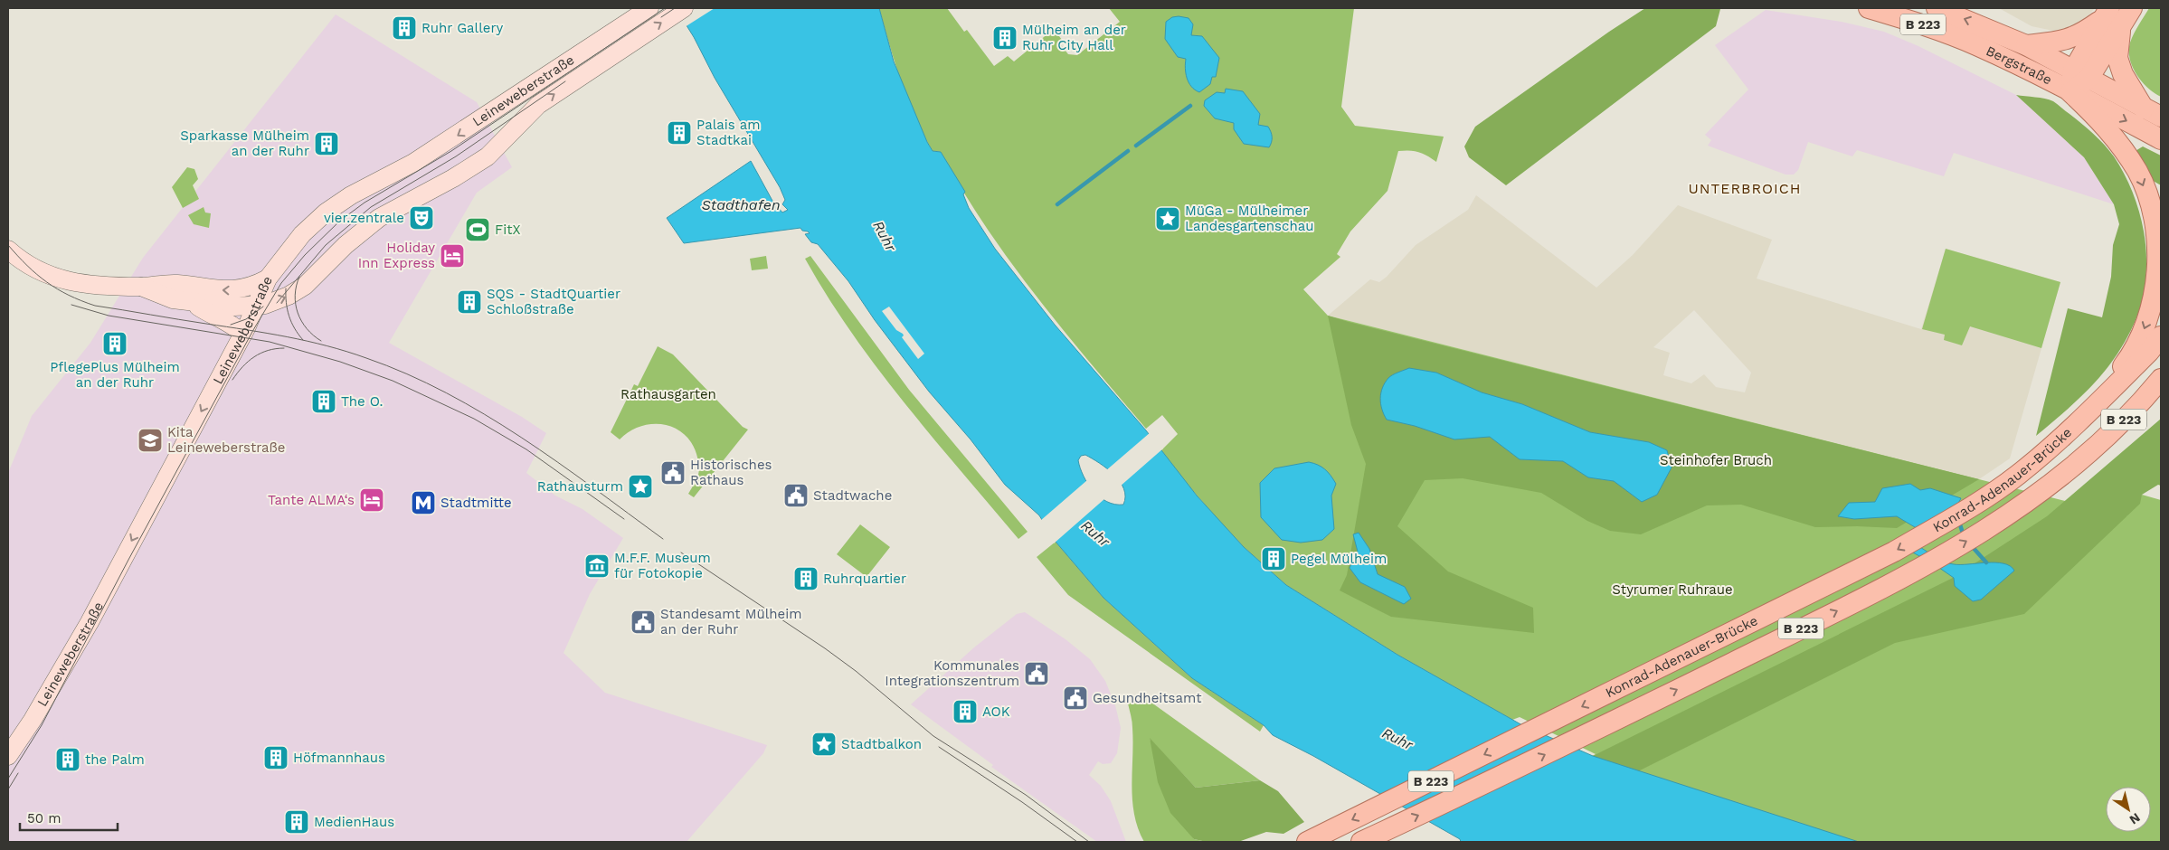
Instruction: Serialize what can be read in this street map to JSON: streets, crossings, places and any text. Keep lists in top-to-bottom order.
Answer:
{
  "streets": {
    "main road": [
      "B 223",
      "Bergstraße",
      "Leineweberstraße",
      "Konrad-Adenauer-Brücke"
    ]
  },
  "crossings": [
    ["B 223", "Bergstraße"],
    ["B 223", "Konrad-Adenauer-Brücke"]
  ],
  "districts": ["UNTERBROICH"],
  "water": ["Stadthafen", "Ruhr"],
  "parks": ["Rathausgarten", "Steinhofer Bruch", "Styrumer Ruhraue"],
  "places": {
    "building": [
      "Ruhr Gallery",
      "Mülheim an der Ruhr City Hall",
      "Palais am Stadtkai",
      "Sparkasse Mülheim an der Ruhr",
      "SQS - StadtQuartier Schloßstraße",
      "PflegePlus Mülheim an der Ruhr",
      "The O.",
      "Pegel Mülheim",
      "Ruhrquartier",
      "AOK",
      "Höfmannhaus",
      "the Palm",
      "MedienHaus"
    ],
    "theatre": ["vier.zentrale"],
    "place": ["MüGa - Mülheimer Landesgartenschau", "Rathausturm", "Stadtbalkon"],
    "sports": ["FitX"],
    "hotel": ["Holiday Inn Express", "Tante ALMA‘s"],
    "school or university": ["Kita Leineweberstraße"],
    "public building": [
      "Historisches Rathaus",
      "Stadtwache",
      "Standesamt Mülheim an der Ruhr",
      "Kommunales Integrationszentrum",
      "Gesundheitsamt"
    ],
    "metro station": ["Stadtmitte"],
    "museum": ["M.F.F. Museum für Fotokopie"]
  },
  "scale_bar": "50 m",
  "north": "bottom right"
}
